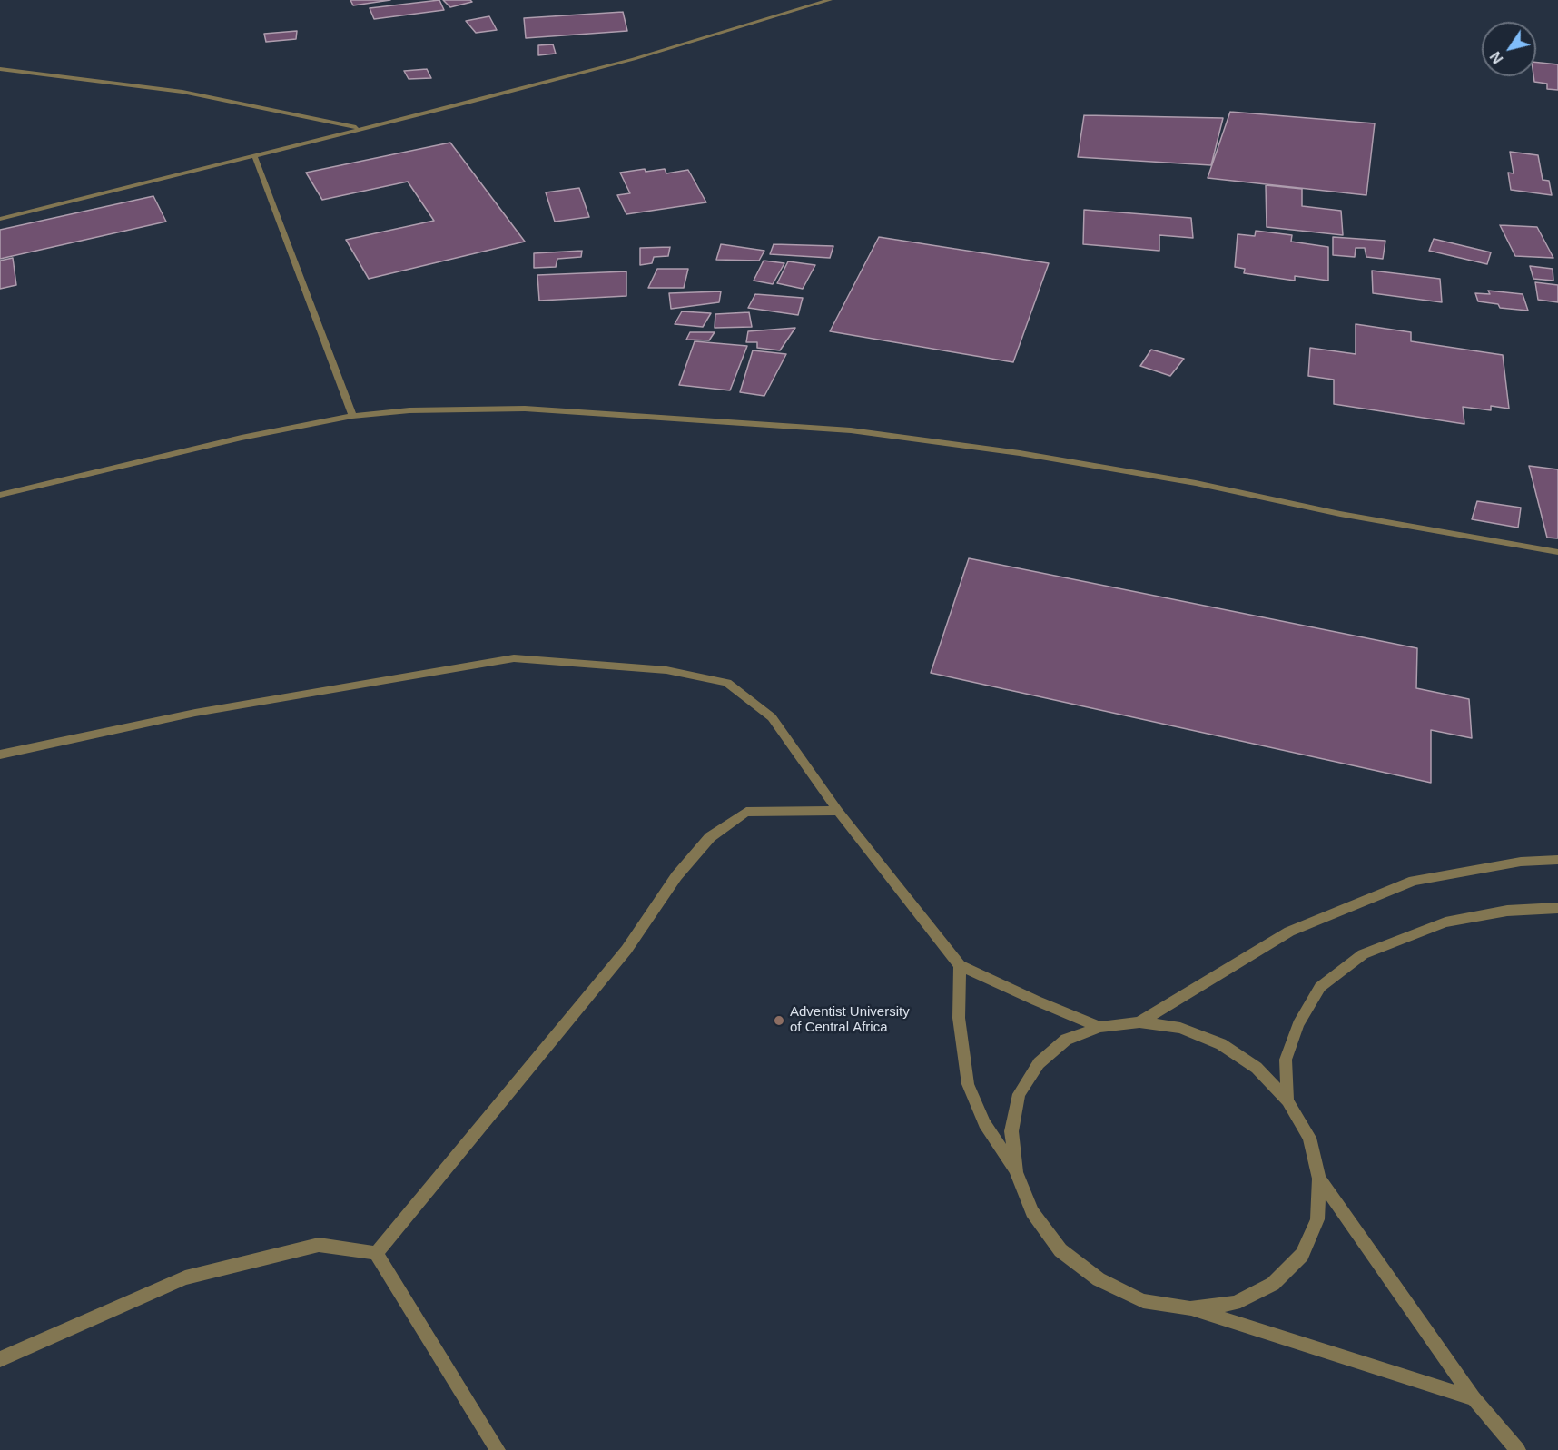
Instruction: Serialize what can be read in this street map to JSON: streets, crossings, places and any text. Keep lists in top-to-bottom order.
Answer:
{
  "places": ["Adventist University of Central Africa"],
  "north": "bottom left"
}
